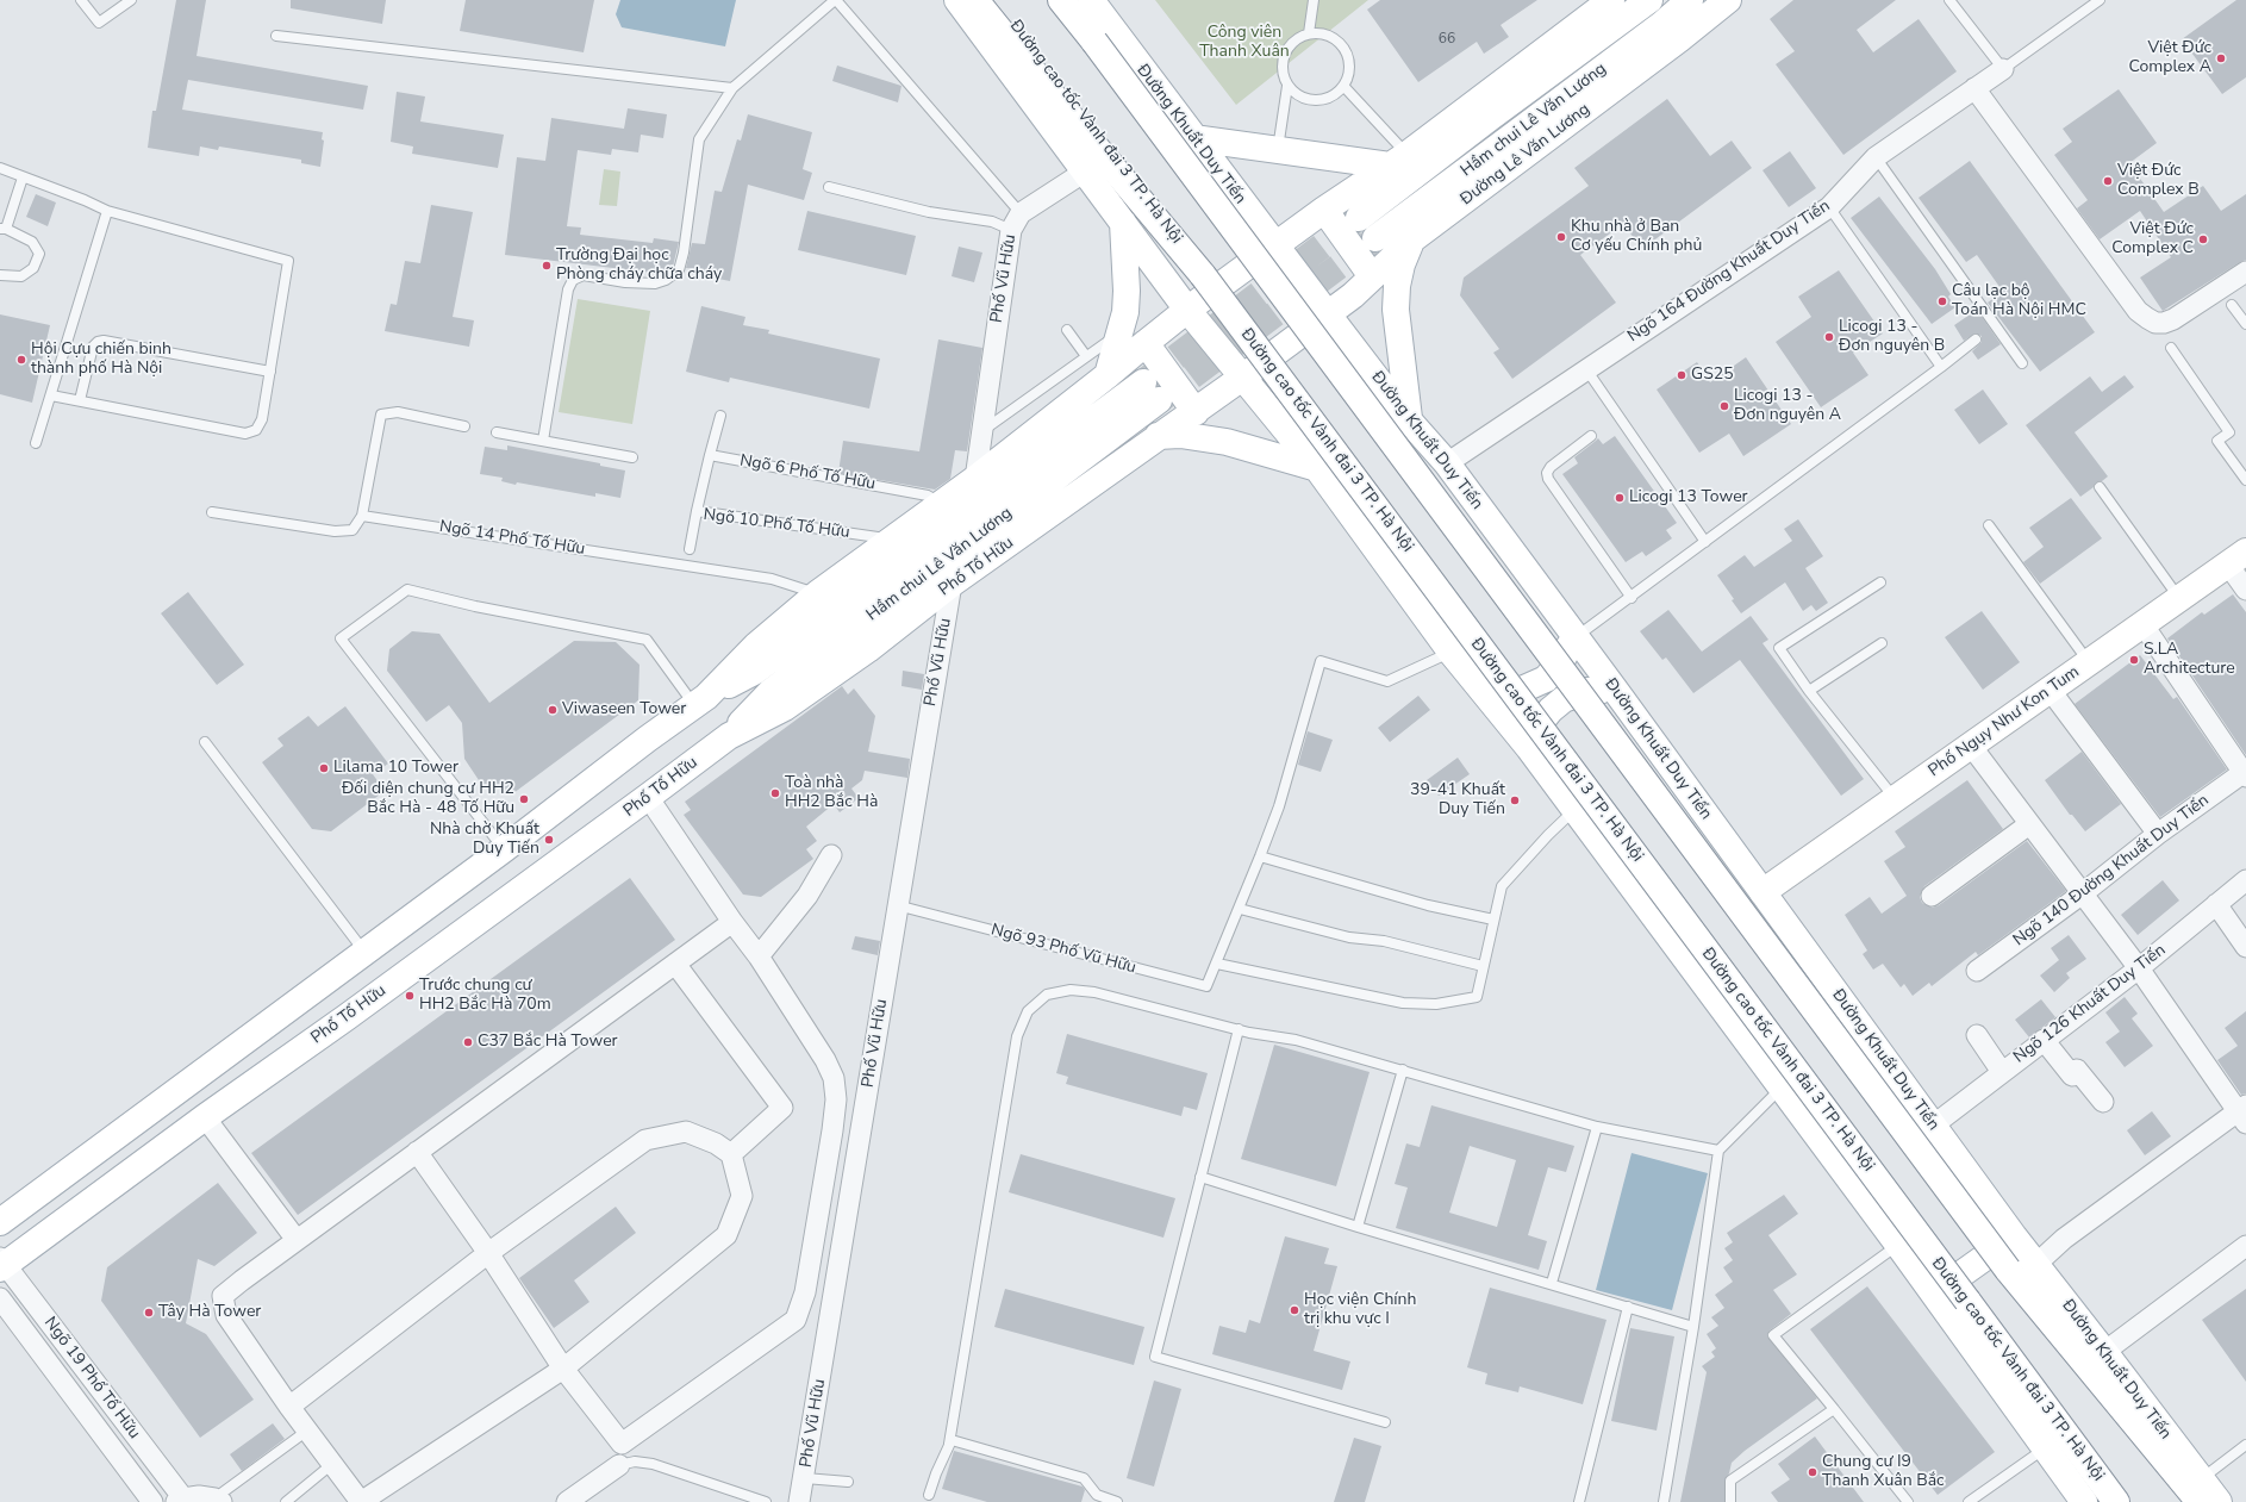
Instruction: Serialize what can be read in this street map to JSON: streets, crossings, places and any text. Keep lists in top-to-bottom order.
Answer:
{
  "streets": {
    "main road": [
      "Hầm chui Lê Văn Lương",
      "Đường cao tốc Vành đai 3 TP. Hà Nội",
      "Đường Khuất Duy Tiến",
      "Đường Lê Văn Lương",
      "Phố Tố Hữu",
      "Phố Ngụy Như Kon Tum"
    ],
    "street": [
      "Ngõ 164 Đường Khuất Duy Tiến",
      "Phố Vũ Hữu",
      "Ngõ 140 Đường Khuất Duy Tiến",
      "Ngõ 126 Khuất Duy Tiến",
      "Ngõ 19 Phố Tố Hữu"
    ],
    "lane": [
      "Ngõ 6 Phố Tố Hữu",
      "Ngõ 10 Phố Tố Hữu",
      "Ngõ 14 Phố Tố Hữu",
      "Ngõ 93 Phố Vũ Hữu"
    ]
  },
  "crossings": [
    ["Hầm chui Lê Văn Lương", "Phố Tố Hữu"],
    ["Đường Khuất Duy Tiến", "Đường Lê Văn Lương"],
    ["Đường Khuất Duy Tiến", "Ngõ 164 Đường Khuất Duy Tiến"],
    ["Đường Khuất Duy Tiến", "Phố Tố Hữu"],
    ["Đường Khuất Duy Tiến", "Phố Ngụy Như Kon Tum"],
    ["Đường Khuất Duy Tiến", "Ngõ 126 Khuất Duy Tiến"],
    ["Đường Lê Văn Lương", "Phố Tố Hữu"],
    ["Phố Vũ Hữu", "Phố Tố Hữu"],
    ["Phố Vũ Hữu", "Ngõ 93 Phố Vũ Hữu"],
    ["Phố Tố Hữu", "Ngõ 19 Phố Tố Hữu"]
  ],
  "parks": ["Công viên Thanh Xuân"],
  "places": [
    "Việt Đức Complex A",
    "Việt Đức Complex B",
    "Khu nhà ở Ban Cơ yếu Chính phủ",
    "Việt Đức Complex C",
    "Trường Đại học Phòng cháy chữa cháy",
    "Câu lạc bộ Toán Hà Nội HMC",
    "Licogi 13 - Đơn nguyên B",
    "Hội Cựu chiến binh thành phố Hà Nội",
    "GS25",
    "Licogi 13 - Đơn nguyên A",
    "Licogi 13 Tower",
    "S.LA Architecture",
    "Viwaseen Tower",
    "Lilama 10 Tower",
    "Toà nhà HH2 Bắc Hà",
    "Đối diện chung cư HH2 Bắc Hà - 48 Tố Hữu",
    "39-41 Khuất Duy Tiến",
    "Nhà chờ Khuất Duy Tiến",
    "Trước chung cư HH2 Bắc Hà 70m",
    "C37 Bắc Hà Tower",
    "Học viện Chính trị khu vực I",
    "Tây Hà Tower",
    "Chung cư I9 Thanh Xuân Bắc"
  ],
  "house_numbers": ["66"]
}
